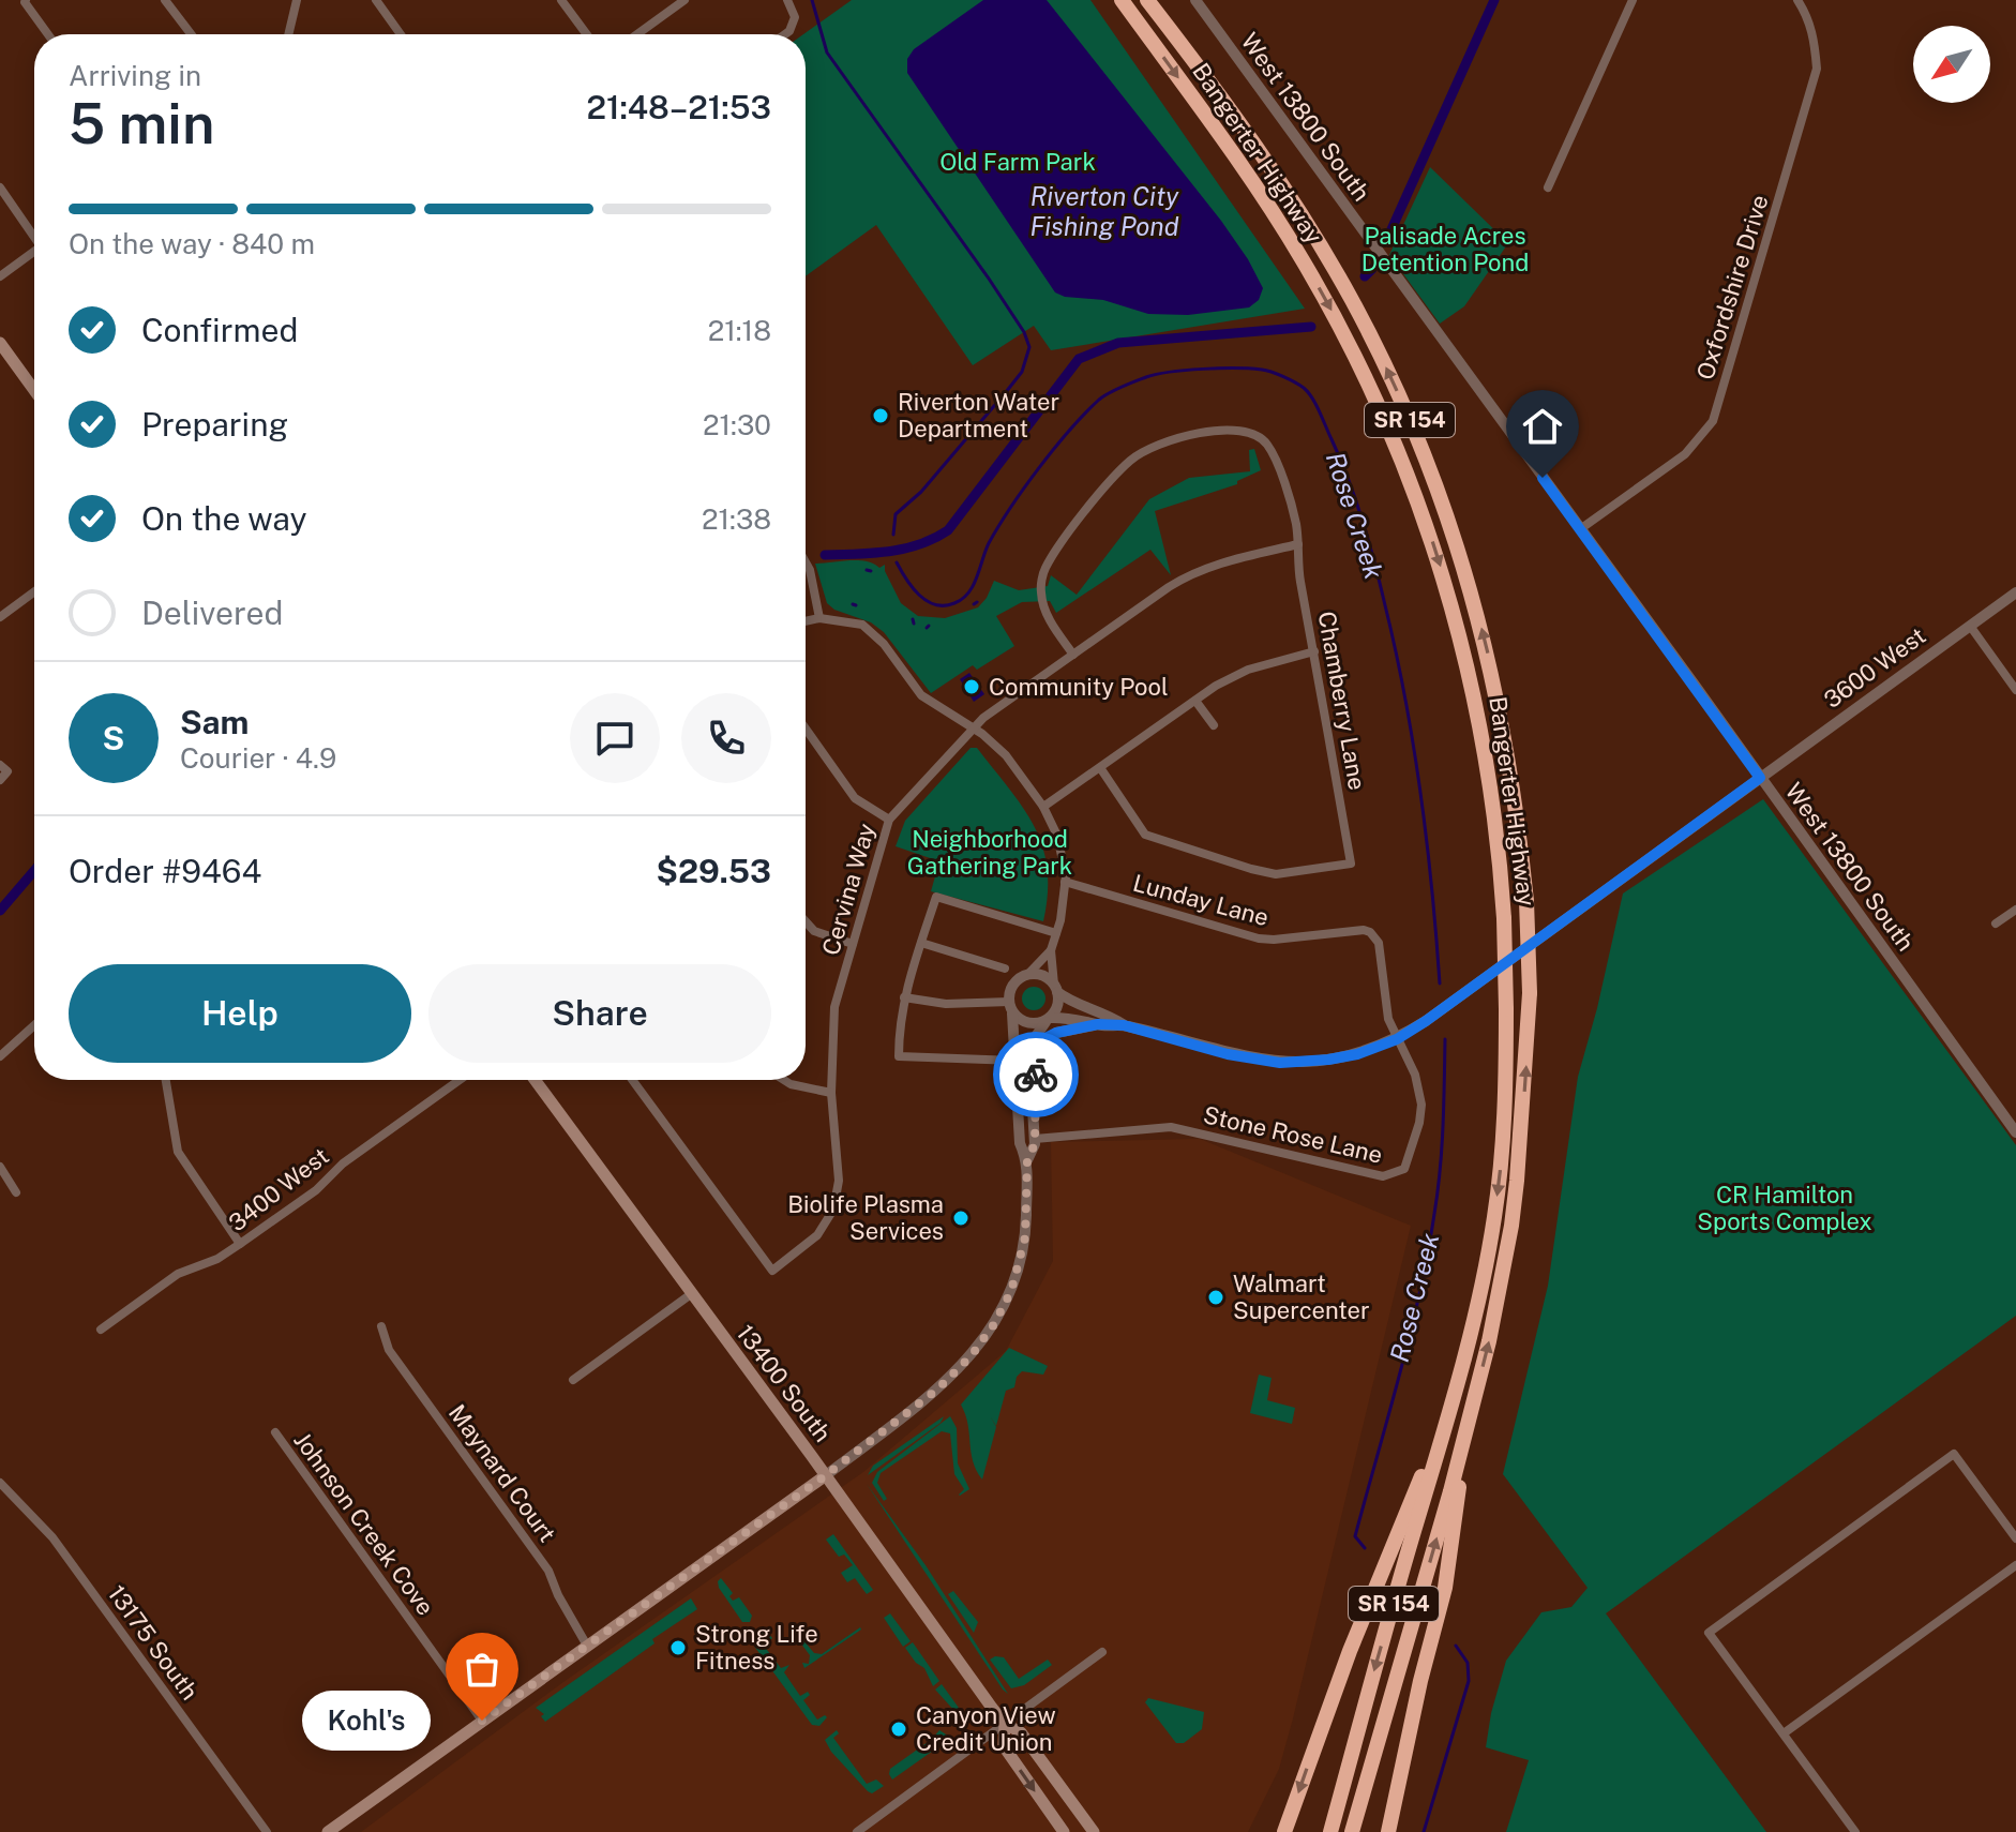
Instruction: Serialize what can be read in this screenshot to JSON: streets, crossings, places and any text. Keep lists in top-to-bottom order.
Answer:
{
  "streets": {
    "highway": ["Bangerter Highway", "SR 154"],
    "main road": ["13400 South"],
    "street": [
      "West 13800 South",
      "Oxfordshire Drive",
      "3600 West",
      "Chamberry Lane",
      "Cervina Way",
      "Lunday Lane",
      "Stone Rose Lane",
      "3400 West",
      "Maynard Court",
      "Johnson Creek Cove",
      "13175 South"
    ]
  },
  "crossings": [
    ["West 13800 South", "Oxfordshire Drive"],
    ["West 13800 South", "3600 West"],
    ["3600 West", "Lunday Lane"],
    ["3600 West", "Stone Rose Lane"],
    ["Chamberry Lane", "Cervina Way"],
    ["Lunday Lane", "Stone Rose Lane"]
  ],
  "water": ["Riverton City Fishing Pond", "Rose Creek"],
  "parks": [
    "Old Farm Park",
    "Palisade Acres Detention Pond",
    "Neighborhood Gathering Park",
    "CR Hamilton Sports Complex"
  ],
  "places": [
    "Riverton Water Department",
    "Community Pool",
    "Biolife Plasma Services",
    "Walmart Supercenter",
    "Strong Life Fitness",
    "Kohl's",
    "Canyon View Credit Union"
  ],
  "north": "bottom left",
  "page": {
    "heading": ["5 min", "Arriving in", "21:48–21:53"],
    "panel": [
      "Sam",
      "Courier · 4.9",
      "Order #9464",
      "$29.53"
    ],
    "bar": "On the way · 840 m",
    "list": [
      ["Confirmed", "21:18"],
      ["Preparing", "21:30"],
      ["On the way", "21:38"],
      "Delivered"
    ],
    "round": "S",
    "buttons": ["Help", "Share"],
    "bubble": "Kohl's"
  }
}
